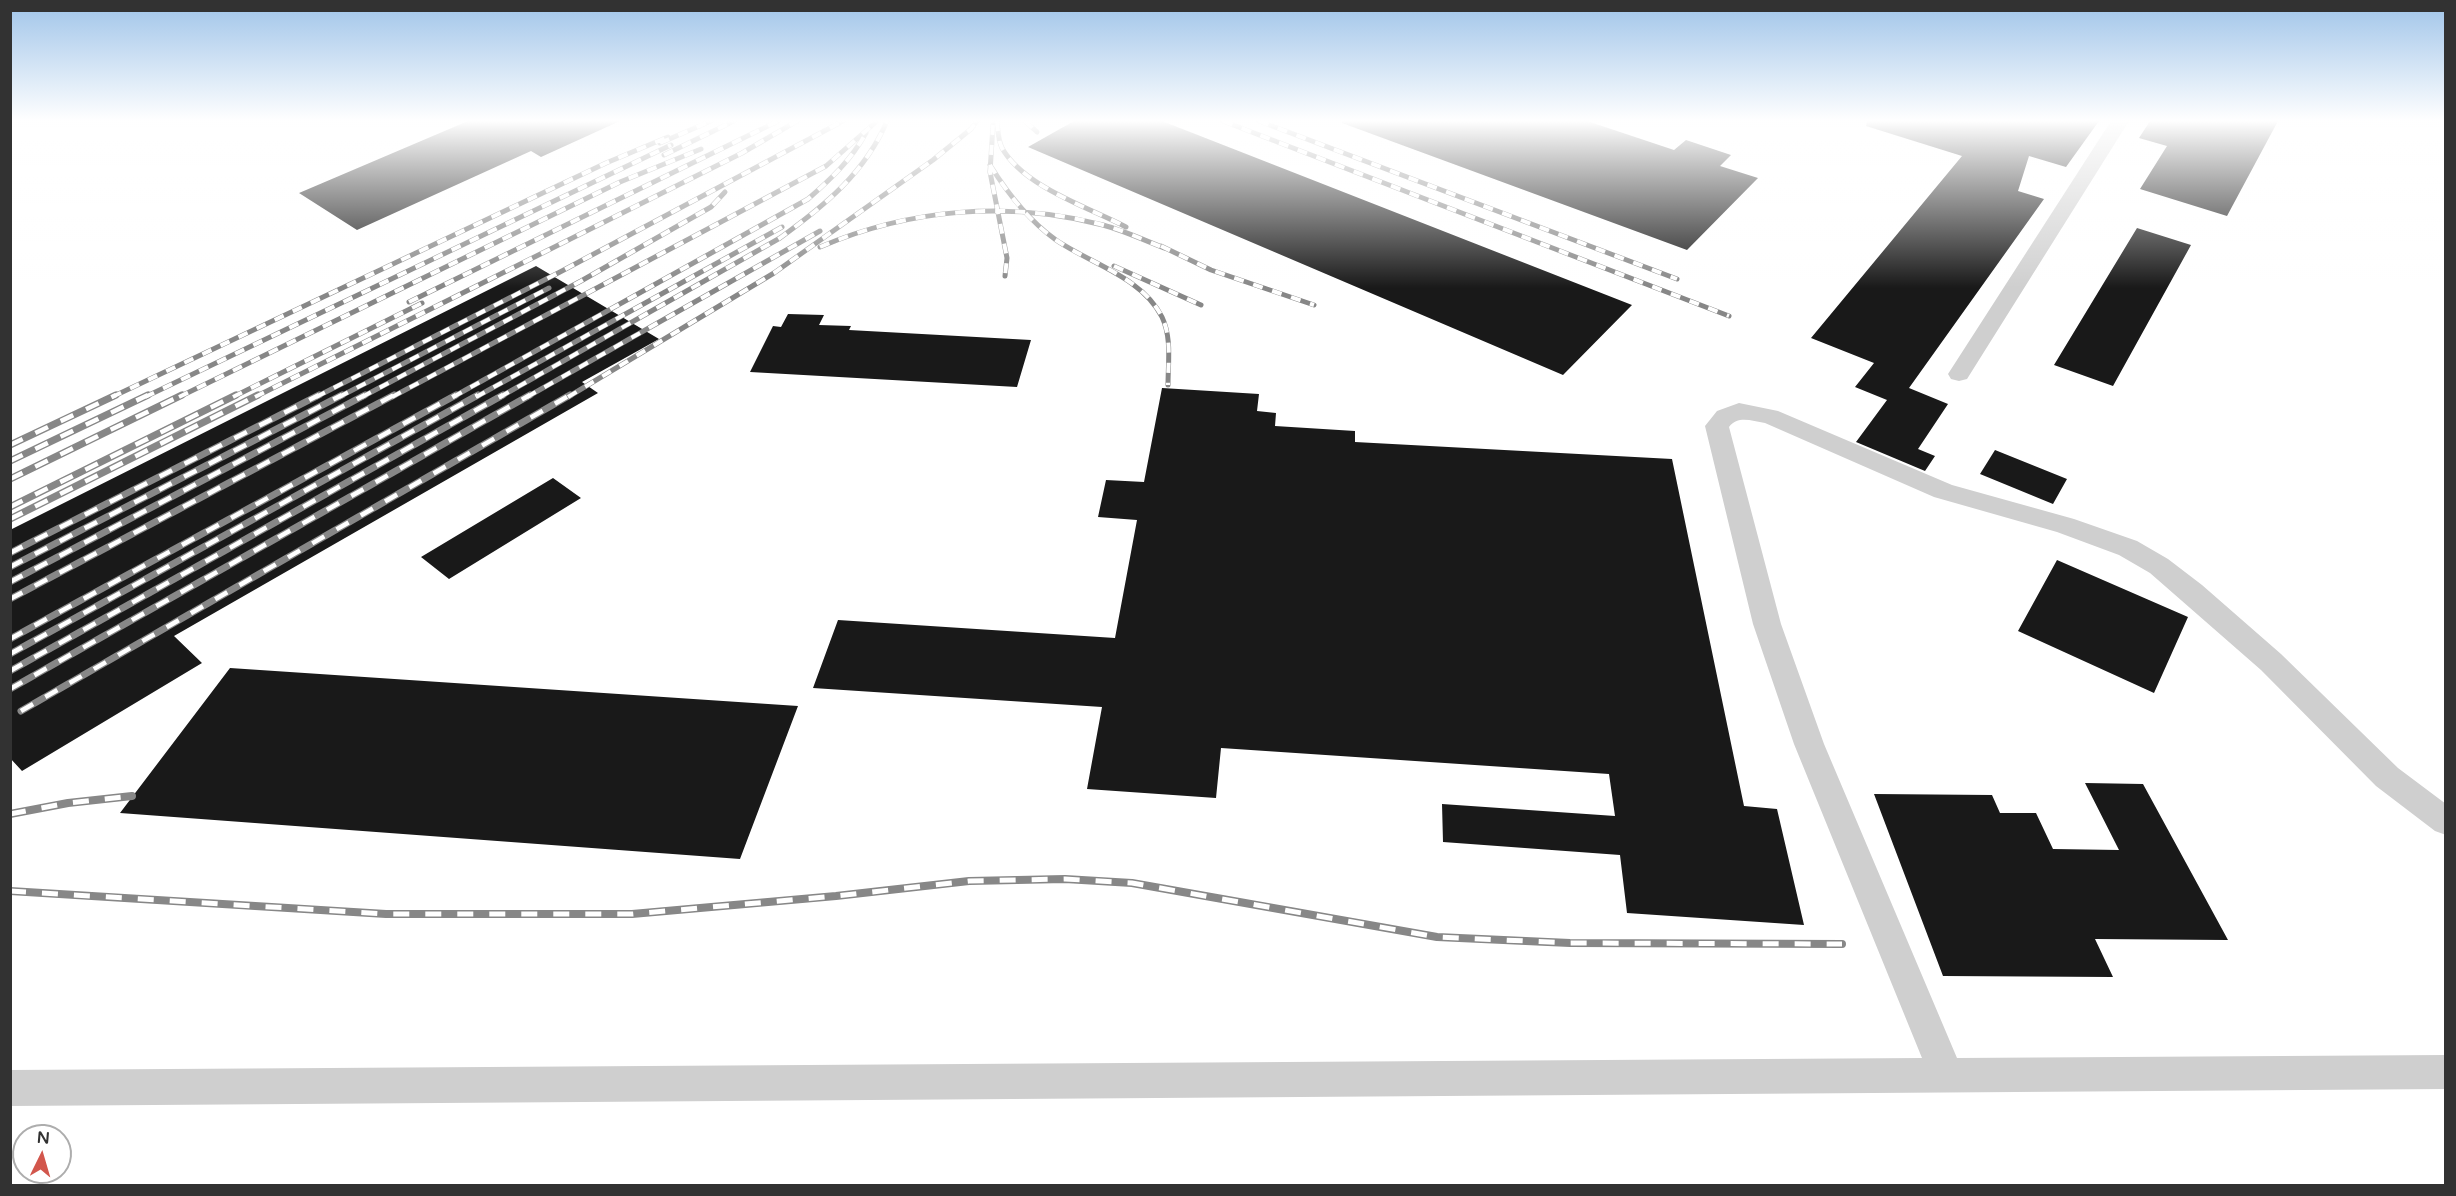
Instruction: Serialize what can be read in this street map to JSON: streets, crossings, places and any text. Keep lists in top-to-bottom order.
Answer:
{
  "north": "top"
}
